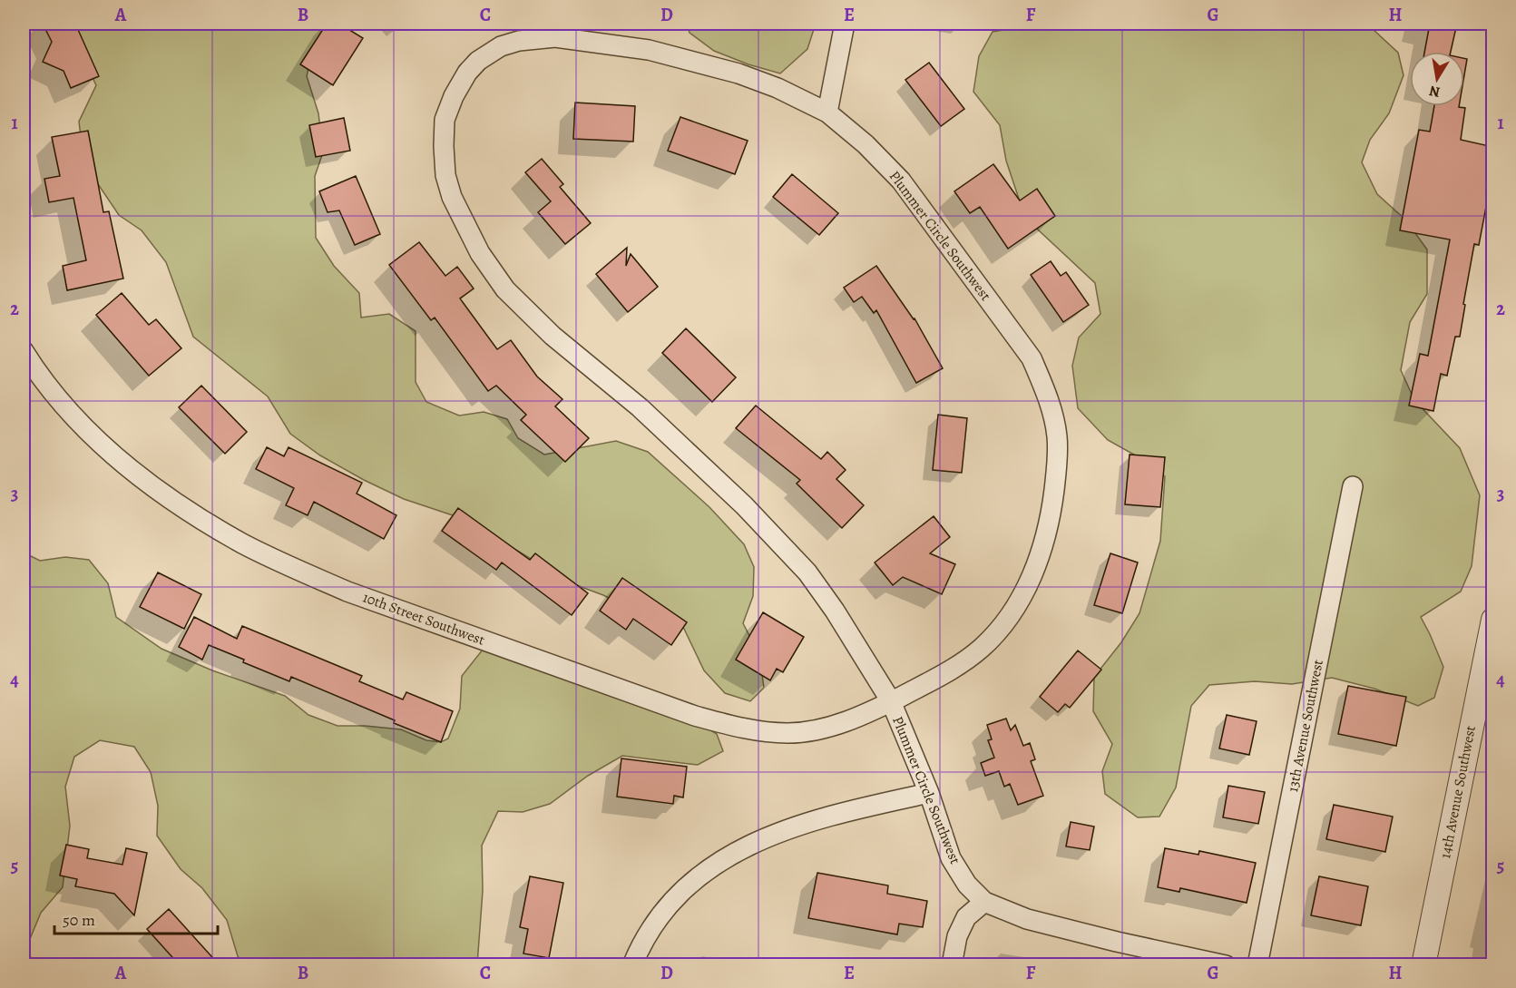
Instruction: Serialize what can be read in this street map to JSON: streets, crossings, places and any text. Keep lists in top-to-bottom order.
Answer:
{
  "streets": {
    "street": [
      "Plummer Circle Southwest",
      "10th Street Southwest",
      "13th Avenue Southwest",
      "14th Avenue Southwest"
    ]
  },
  "crossings": [
    ["Plummer Circle Southwest", "10th Street Southwest"]
  ],
  "scale_bar": "50 m",
  "north": "bottom",
  "grid": {
    "columns": [
      "A",
      "B",
      "C",
      "D",
      "E",
      "F",
      "G",
      "H"
    ],
    "rows": [
      "1",
      "2",
      "3",
      "4",
      "5"
    ]
  }
}
